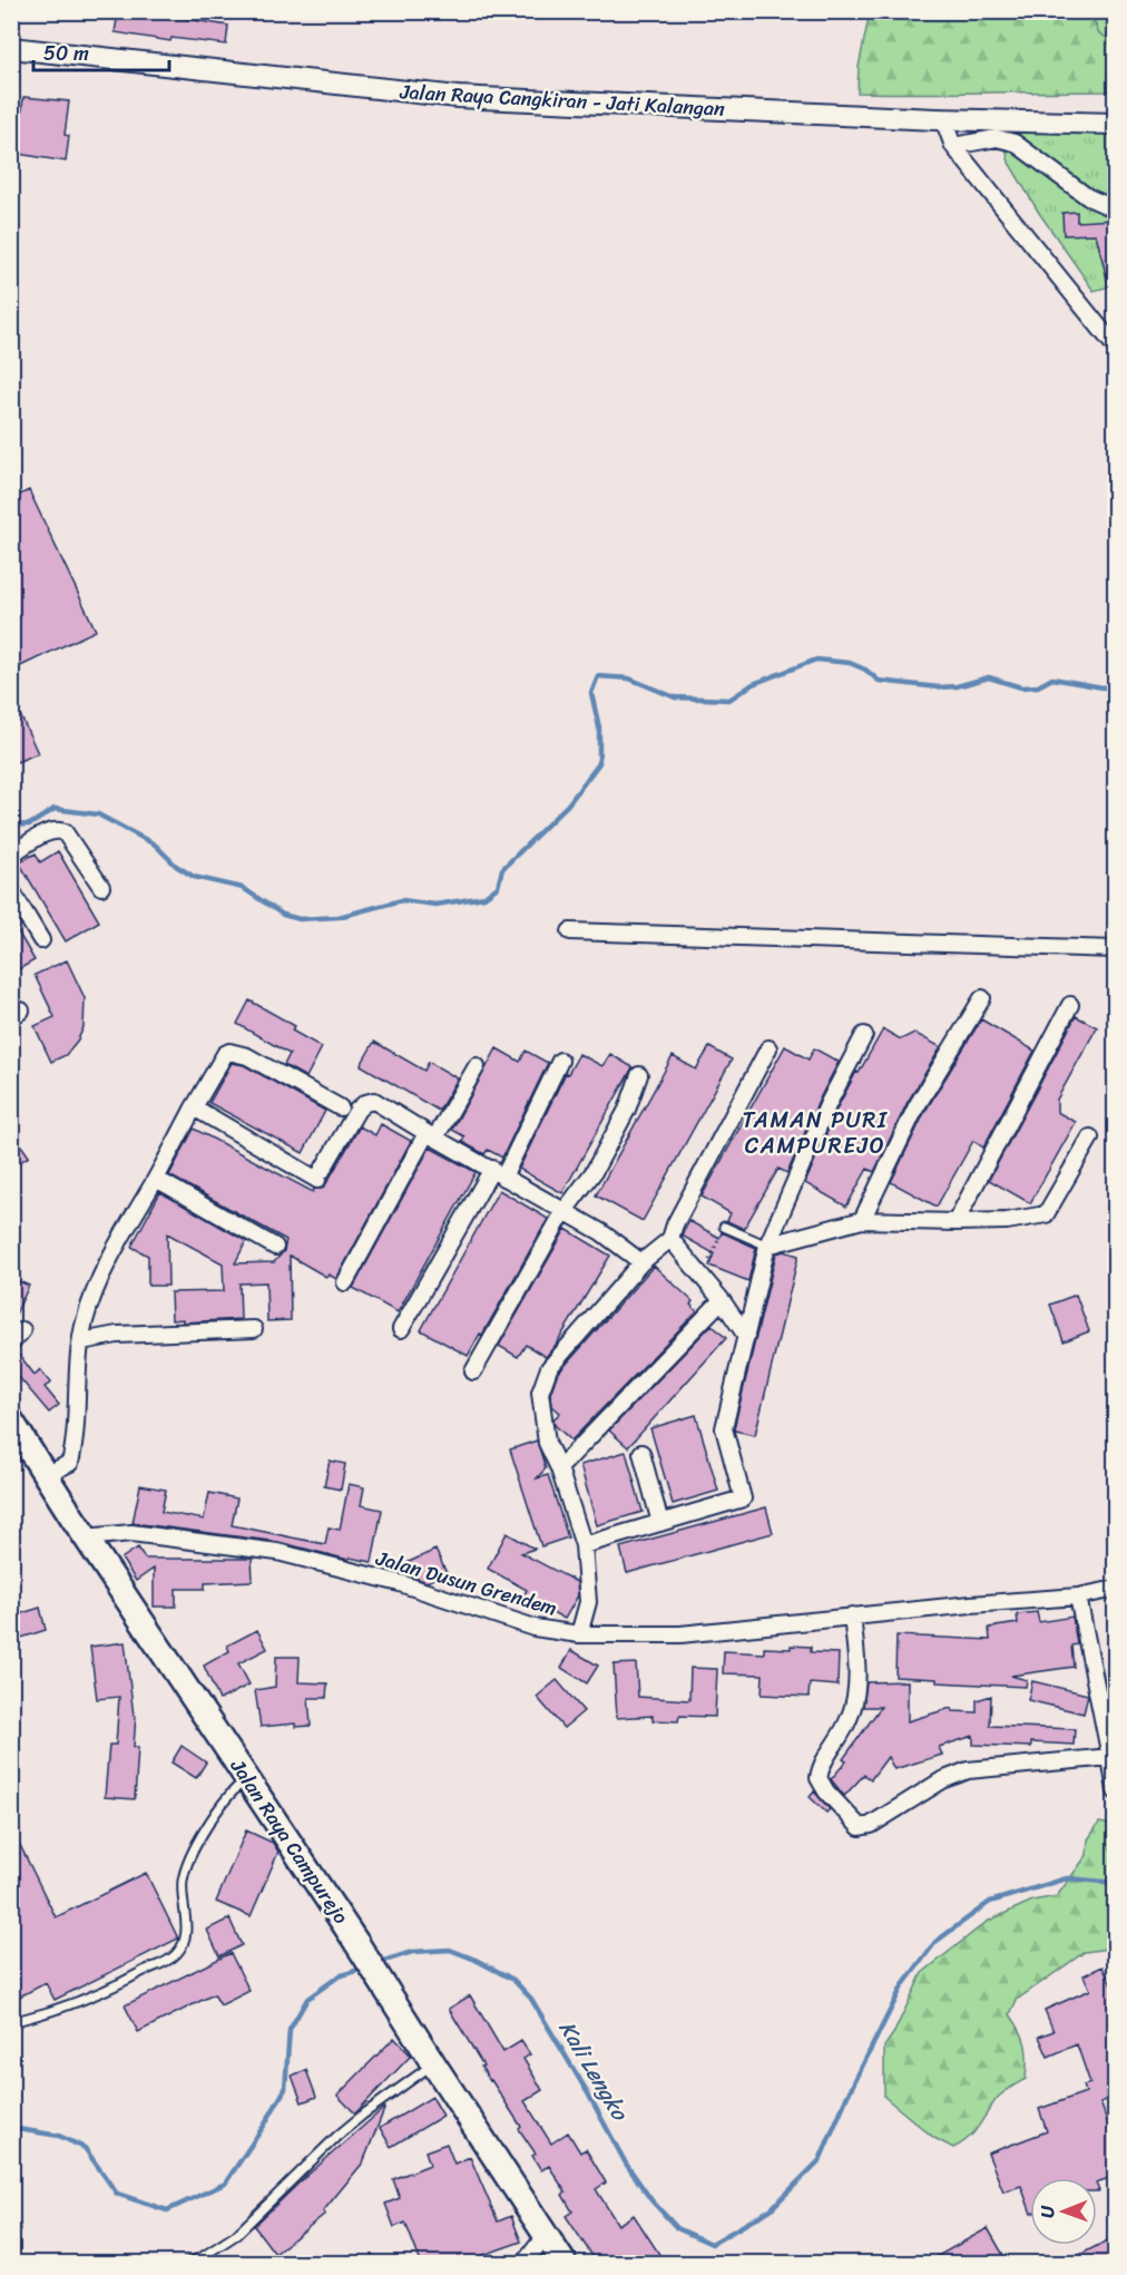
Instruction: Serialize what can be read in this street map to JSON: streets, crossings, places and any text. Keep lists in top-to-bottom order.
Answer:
{
  "streets": {
    "main road": ["Jalan Raya Campurejo"],
    "street": ["Jalan Raya Cangkiran - Jati Kalangan", "Jalan Dusun Grendem"]
  },
  "crossings": [
    ["Jalan Dusun Grendem", "Jalan Raya Campurejo"]
  ],
  "districts": ["TAMAN PURI CAMPUREJO"],
  "water": ["Kali Lengko"],
  "scale_bar": "50 m",
  "north": "left"
}
